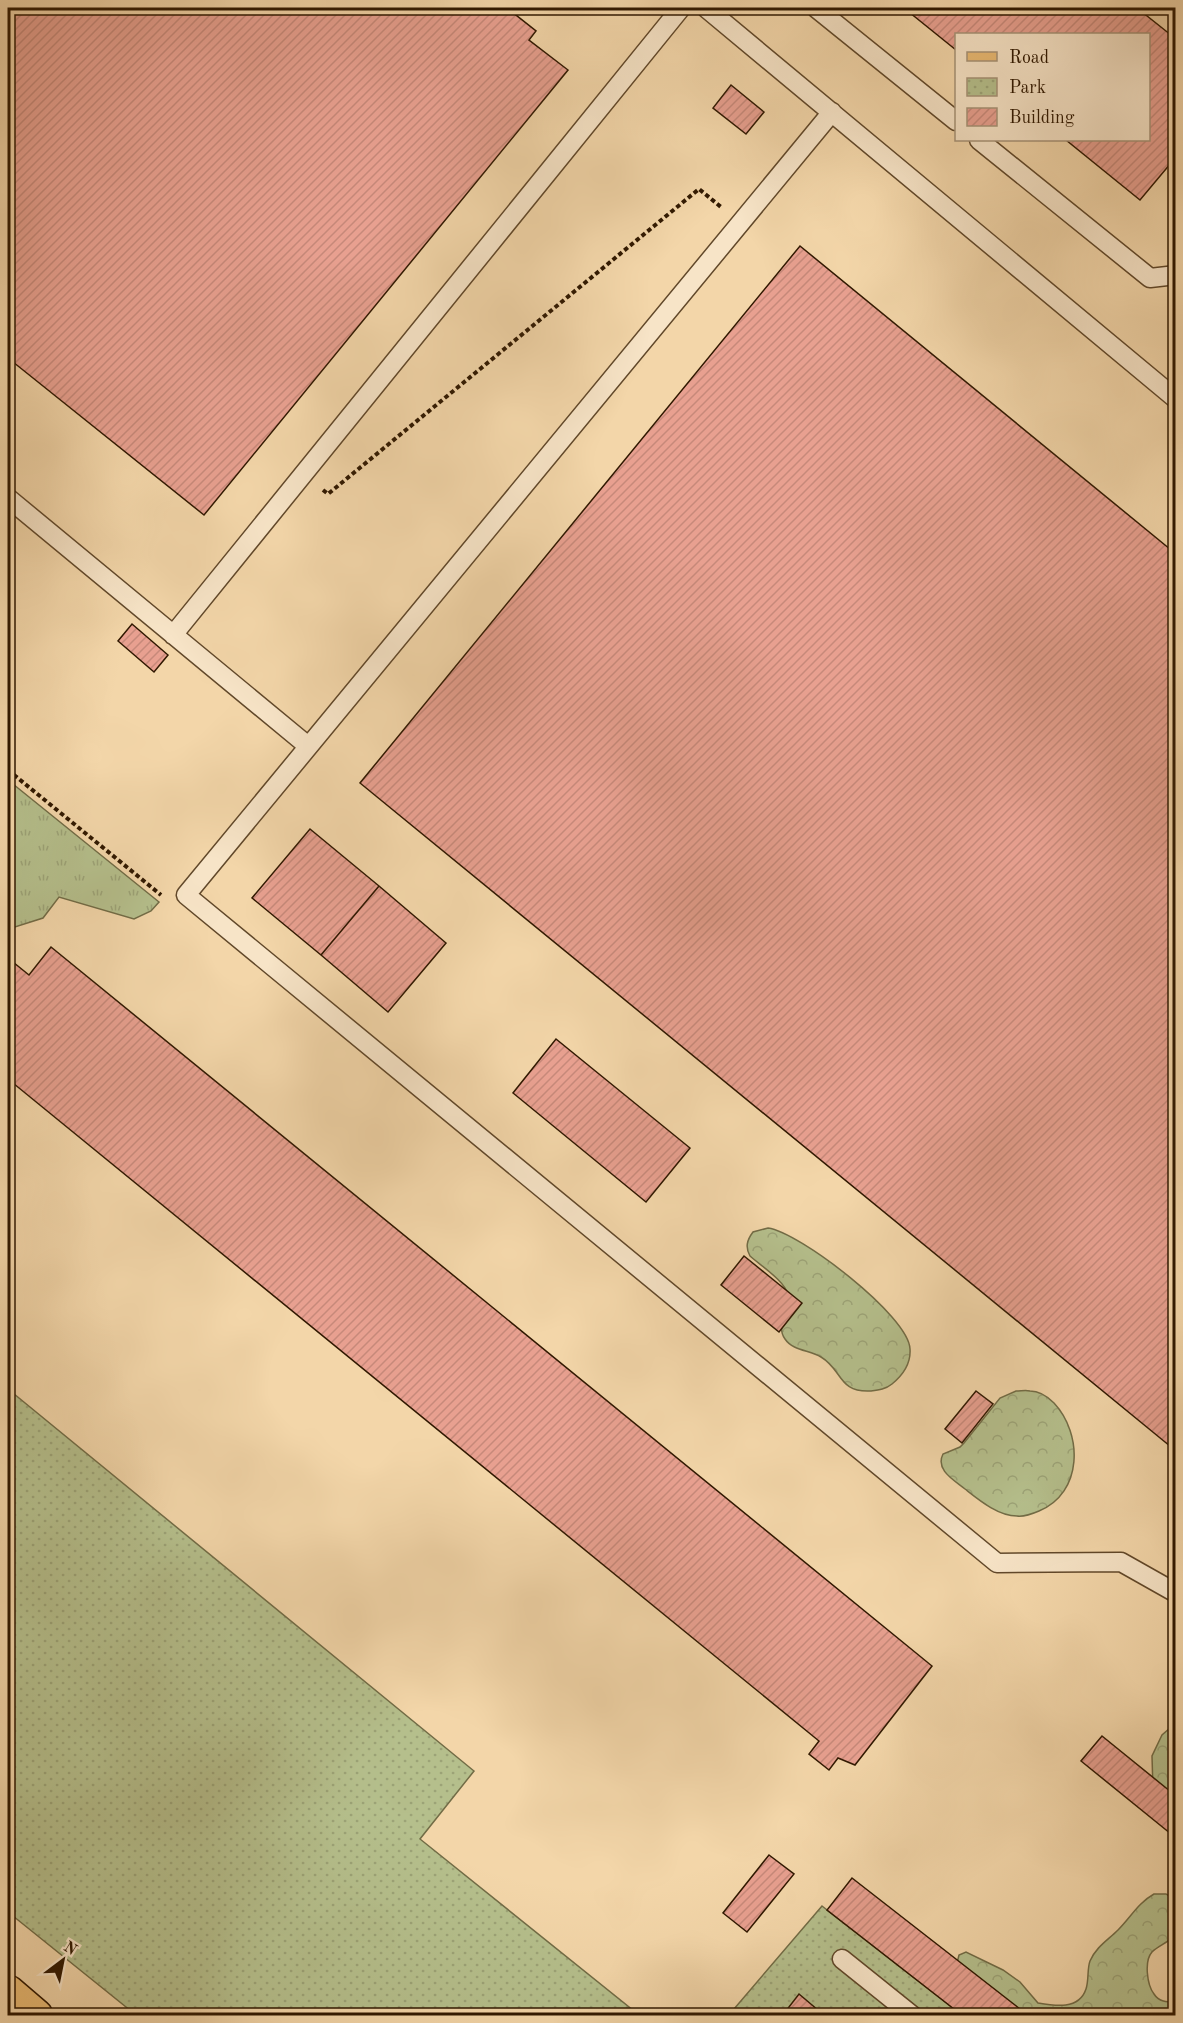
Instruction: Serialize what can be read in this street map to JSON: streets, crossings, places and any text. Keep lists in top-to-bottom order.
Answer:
{
  "legend": ["Road", "Park", "Building"],
  "north": "top right"
}
